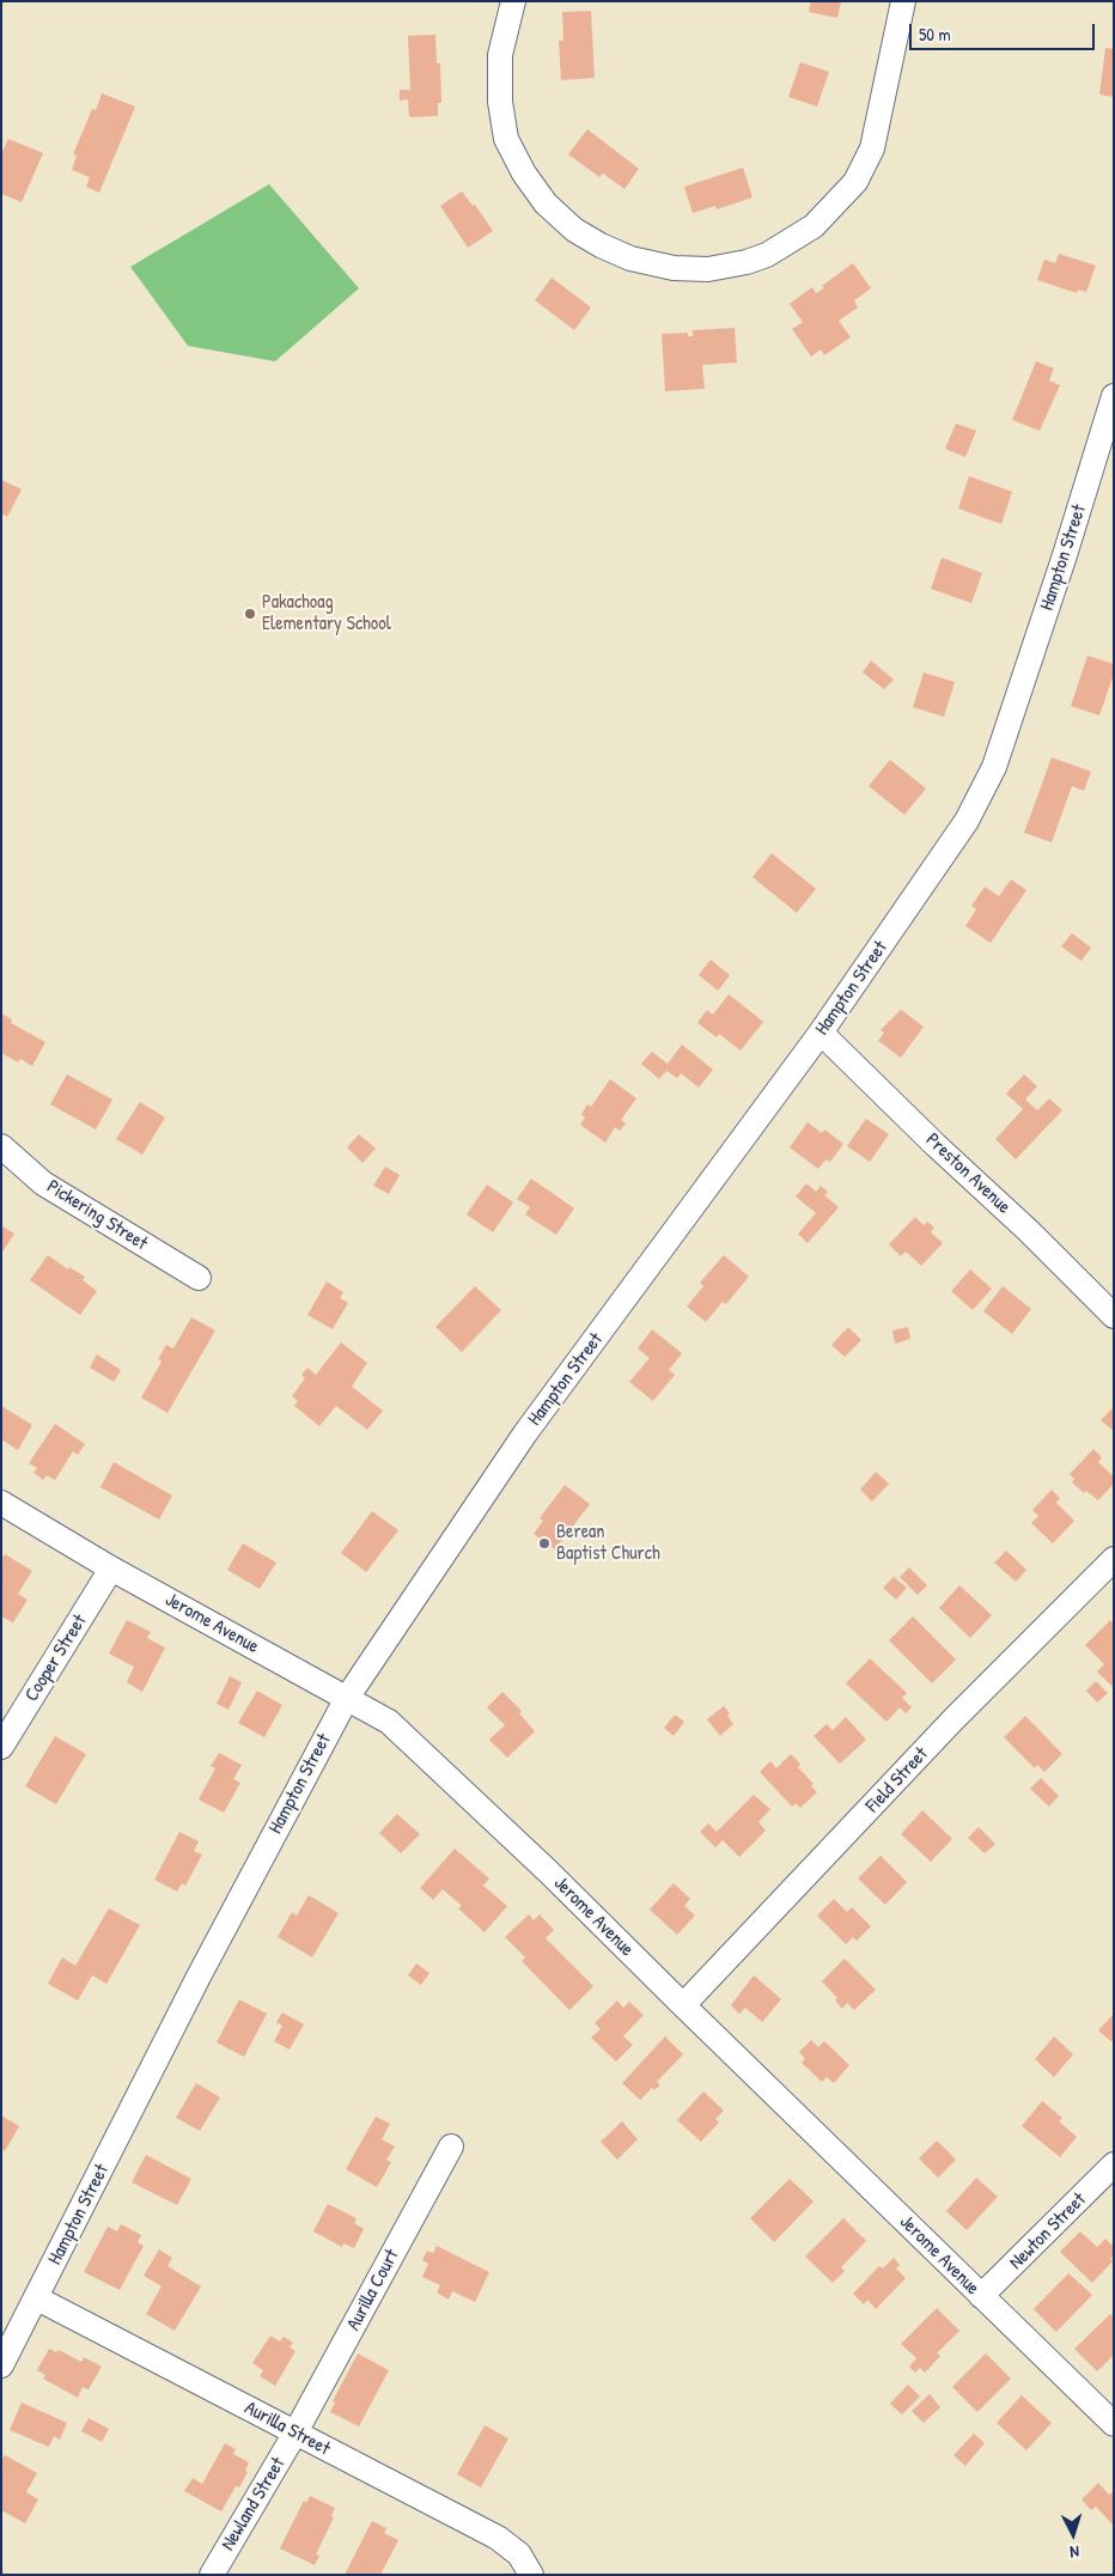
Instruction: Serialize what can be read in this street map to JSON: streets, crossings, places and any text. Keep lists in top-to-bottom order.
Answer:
{
  "streets": {
    "street": [
      "Hampton Street",
      "Preston Avenue",
      "Pickering Street",
      "Jerome Avenue",
      "Cooper Street",
      "Field Street",
      "Newton Street",
      "Aurilla Court",
      "Aurilla Street",
      "Newland Street"
    ]
  },
  "crossings": [
    ["Hampton Street", "Preston Avenue"],
    ["Hampton Street", "Jerome Avenue"],
    ["Hampton Street", "Aurilla Street"],
    ["Jerome Avenue", "Cooper Street"],
    ["Jerome Avenue", "Field Street"],
    ["Jerome Avenue", "Newton Street"],
    ["Aurilla Court", "Aurilla Street"],
    ["Aurilla Court", "Newland Street"],
    ["Aurilla Street", "Newland Street"]
  ],
  "places": ["Pakachoag Elementary School", "Berean Baptist Church"],
  "scale_bar": "50 m",
  "north": "bottom"
}
